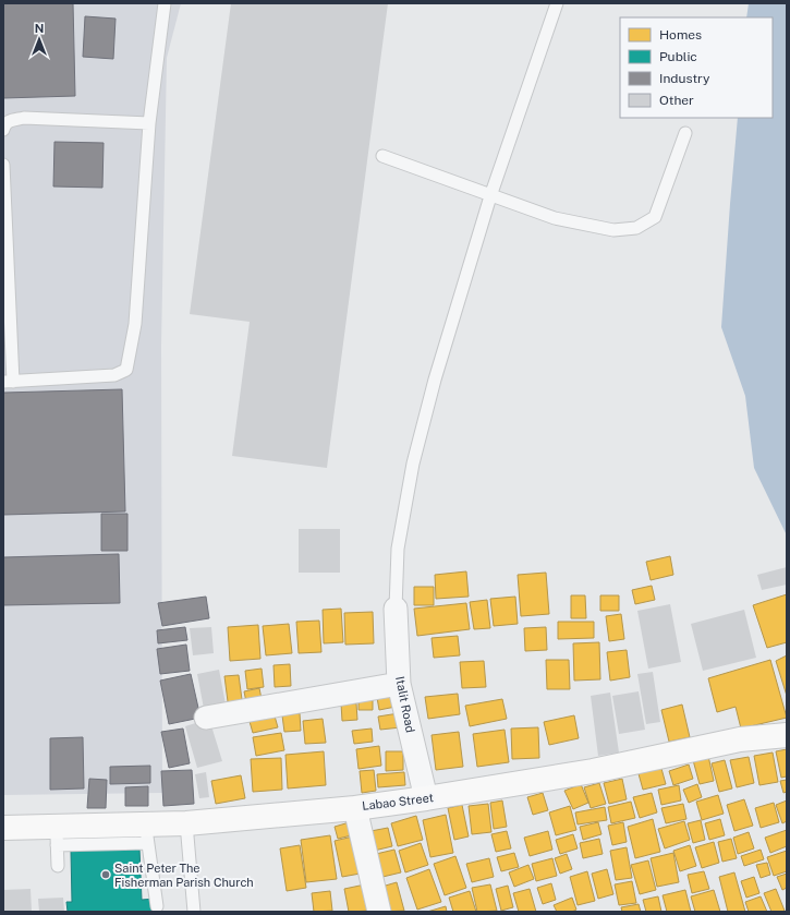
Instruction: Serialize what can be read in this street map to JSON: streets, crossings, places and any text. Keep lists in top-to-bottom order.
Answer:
{
  "streets": {
    "main road": ["Labao Street"],
    "street": ["Italit Road"]
  },
  "crossings": [
    ["Italit Road", "Labao Street"]
  ],
  "places": ["Saint Peter The Fisherman Parish Church"],
  "legend": [
    "Homes",
    "Public",
    "Industry",
    "Other"
  ],
  "north": "top"
}
